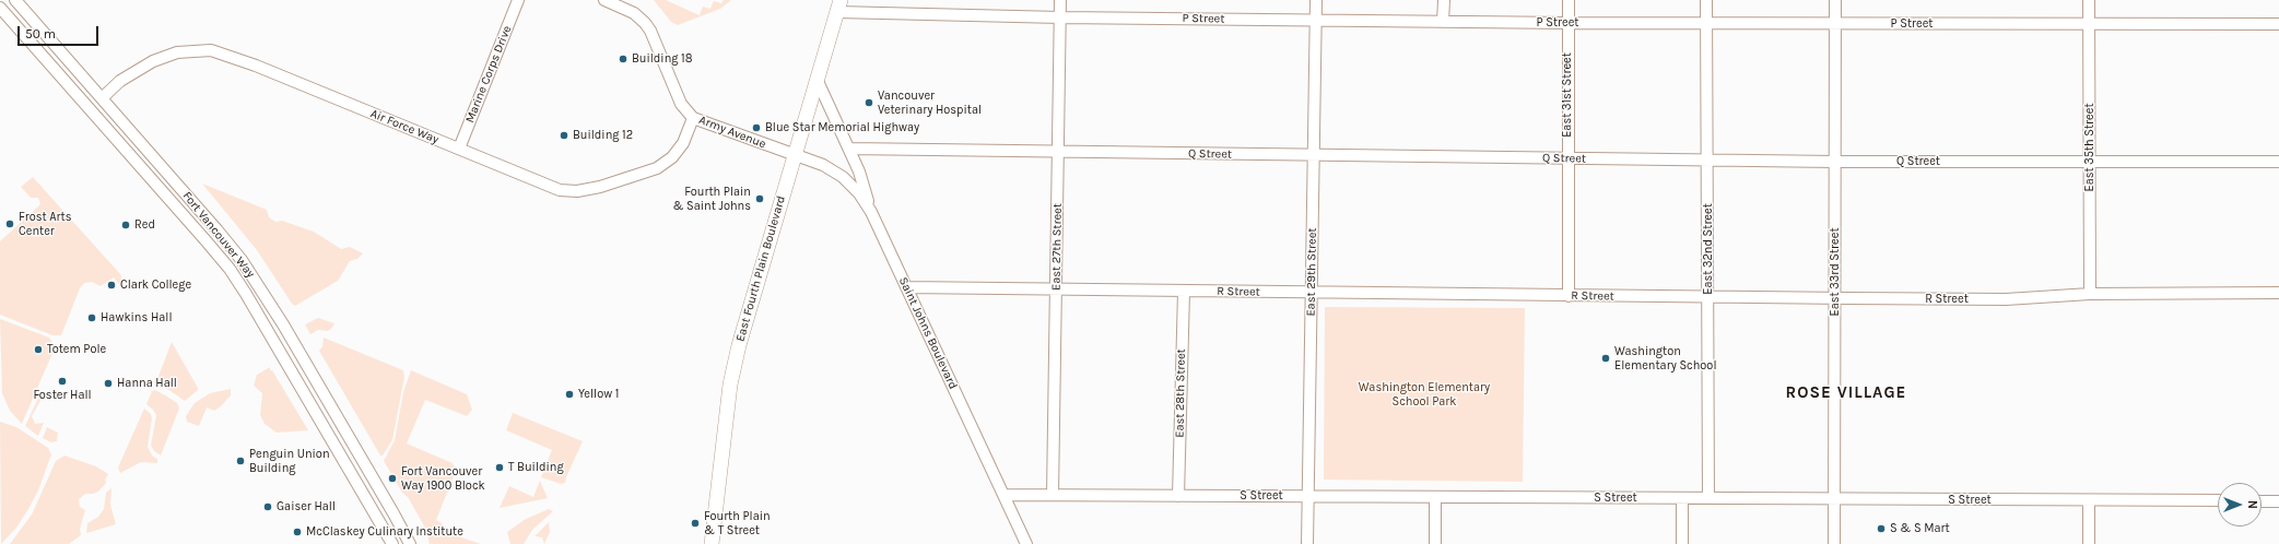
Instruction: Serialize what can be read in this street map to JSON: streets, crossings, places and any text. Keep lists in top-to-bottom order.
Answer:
{
  "streets": {
    "main road": ["East Fourth Plain Boulevard"],
    "street": [
      "P Street",
      "Marine Corps Drive",
      "East 31st Street",
      "Air Force Way",
      "Army Avenue",
      "East 35th Street",
      "Q Street",
      "Fort Vancouver Way",
      "East 27th Street",
      "East 32nd Street",
      "East 29th Street",
      "East 33rd Street",
      "R Street",
      "Saint Johns Boulevard",
      "East 28th Street",
      "S Street"
    ]
  },
  "crossings": [
    ["P Street", "East 31st Street"],
    ["P Street", "East 35th Street"],
    ["P Street", "East 27th Street"],
    ["P Street", "East 32nd Street"],
    ["P Street", "East Fourth Plain Boulevard"],
    ["P Street", "East 29th Street"],
    ["P Street", "East 33rd Street"],
    ["Marine Corps Drive", "Air Force Way"],
    ["East 31st Street", "Q Street"],
    ["East 31st Street", "R Street"],
    ["Air Force Way", "Army Avenue"],
    ["Air Force Way", "Fort Vancouver Way"],
    ["Army Avenue", "East Fourth Plain Boulevard"],
    ["Army Avenue", "Saint Johns Boulevard"],
    ["East 35th Street", "Q Street"],
    ["East 35th Street", "R Street"],
    ["Q Street", "East 27th Street"],
    ["Q Street", "East 32nd Street"],
    ["Q Street", "East 29th Street"],
    ["Q Street", "East 33rd Street"],
    ["East 27th Street", "R Street"],
    ["East 27th Street", "S Street"],
    ["East 32nd Street", "R Street"],
    ["East 32nd Street", "S Street"],
    ["East Fourth Plain Boulevard", "Saint Johns Boulevard"],
    ["East 29th Street", "R Street"],
    ["East 29th Street", "S Street"],
    ["East 33rd Street", "R Street"],
    ["East 33rd Street", "S Street"],
    ["R Street", "Saint Johns Boulevard"],
    ["R Street", "East 28th Street"],
    ["Saint Johns Boulevard", "S Street"],
    ["East 28th Street", "S Street"]
  ],
  "districts": ["ROSE VILLAGE"],
  "parks": ["Washington Elementary School Park"],
  "places": [
    "Building 18",
    "Vancouver Veterinary Hospital",
    "Blue Star Memorial Highway",
    "Building 12",
    "Fourth Plain & Saint Johns",
    "Frost Arts Center",
    "Red",
    "Clark College",
    "Hawkins Hall",
    "Totem Pole",
    "Washington Elementary School",
    "Foster Hall",
    "Hanna Hall",
    "Yellow 1",
    "Penguin Union Building",
    "T Building",
    "Fort Vancouver Way 1900 Block",
    "Gaiser Hall",
    "Fourth Plain & T Street",
    "S & S Mart",
    "McClaskey Culinary Institute"
  ],
  "scale_bar": "50 m",
  "north": "right"
}
